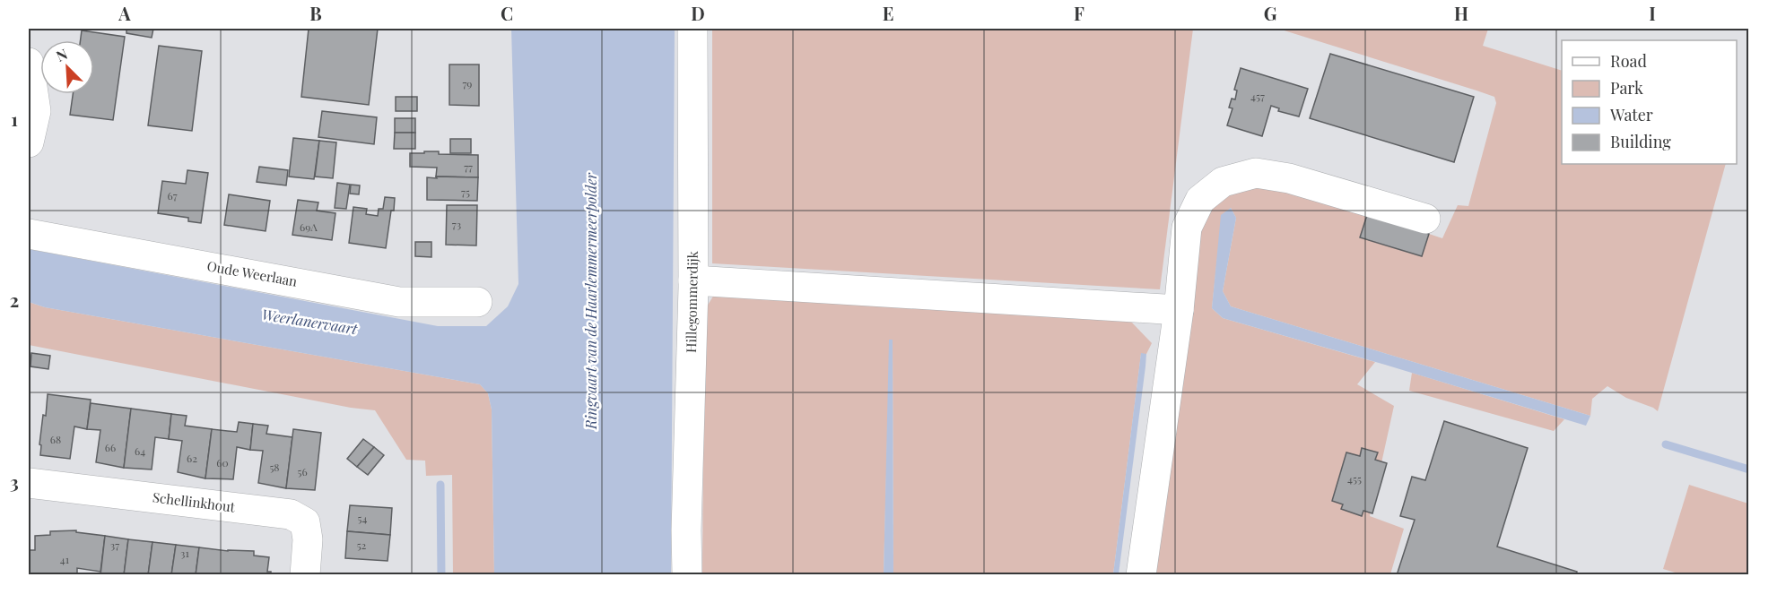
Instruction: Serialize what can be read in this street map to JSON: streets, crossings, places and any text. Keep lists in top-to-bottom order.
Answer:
{
  "streets": {
    "street": ["Oude Weerlaan", "Hillegommerdijk", "Schellinkhout"]
  },
  "water": ["Ringvaart van de Haarlemmermeerpolder", "Weerlanervaart"],
  "house_numbers": [
    "79",
    "457",
    "77",
    "75",
    "67",
    "73",
    "69A",
    "68",
    "66",
    "64",
    "62",
    "60",
    "58",
    "56",
    "455",
    "54",
    "37",
    "52",
    "31",
    "41"
  ],
  "legend": [
    "Road",
    "Park",
    "Water",
    "Building"
  ],
  "north": "top left",
  "grid": {
    "columns": [
      "A",
      "B",
      "C",
      "D",
      "E",
      "F",
      "G",
      "H",
      "I"
    ],
    "rows": ["1", "2", "3"]
  }
}
